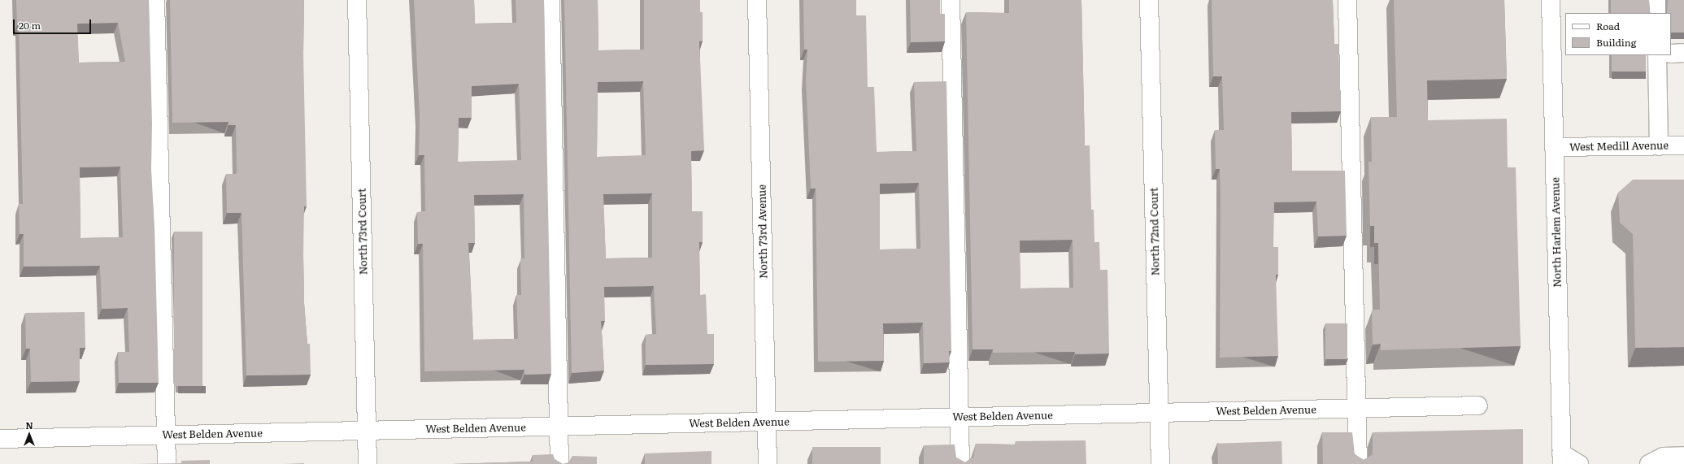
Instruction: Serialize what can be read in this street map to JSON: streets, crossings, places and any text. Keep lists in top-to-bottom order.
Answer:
{
  "streets": {
    "street": [
      "West Medill Avenue",
      "North 73rd Court",
      "North 73rd Avenue",
      "North 72nd Court",
      "North Harlem Avenue",
      "West Belden Avenue"
    ]
  },
  "crossings": [
    ["West Medill Avenue", "North Harlem Avenue"],
    ["North 73rd Court", "West Belden Avenue"],
    ["North 73rd Avenue", "West Belden Avenue"],
    ["North 72nd Court", "West Belden Avenue"]
  ],
  "legend": ["Road", "Building"],
  "scale_bar": "20 m",
  "north": "top"
}
